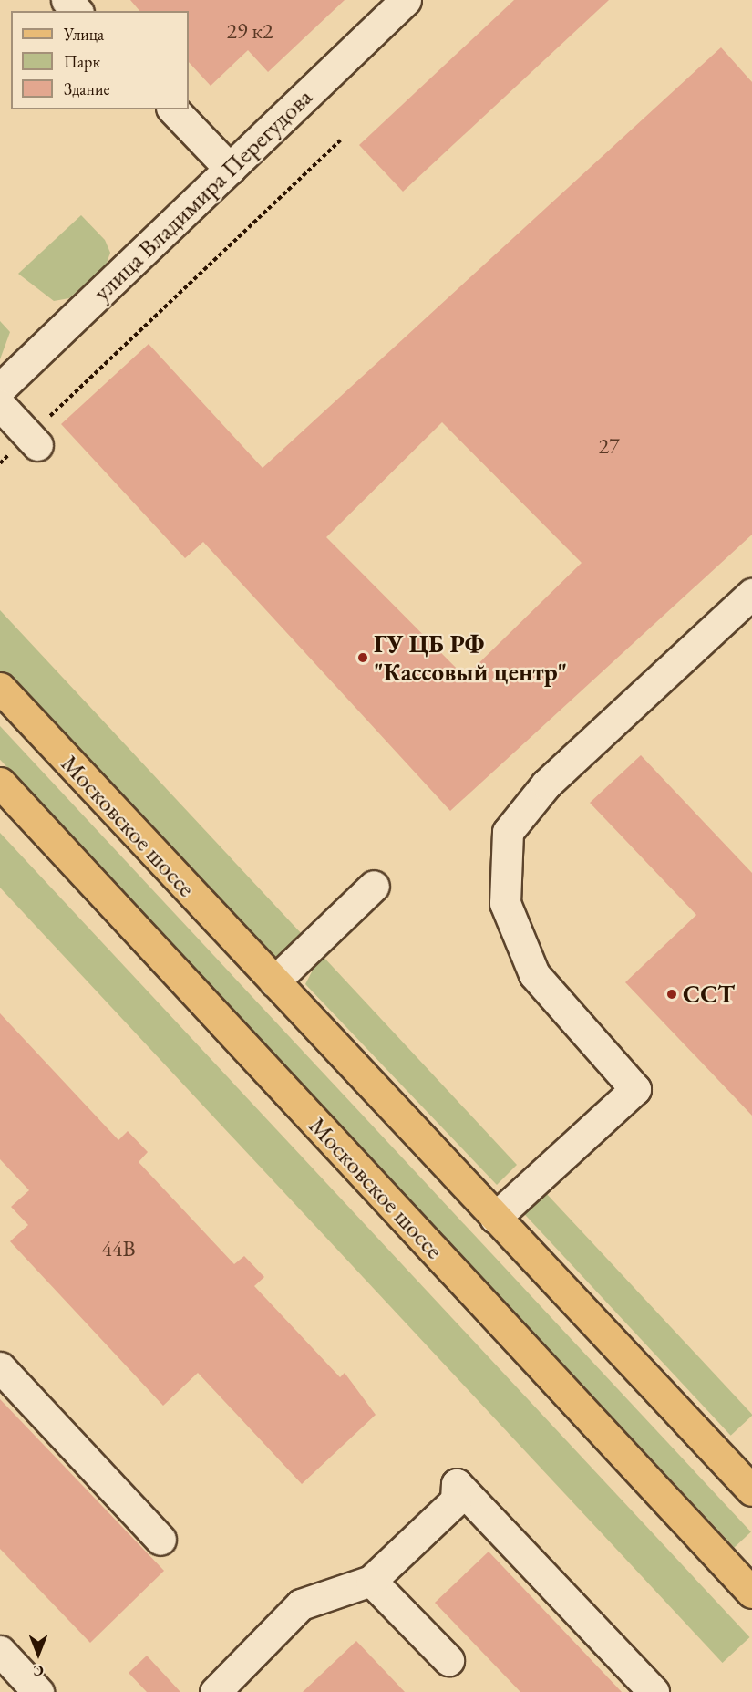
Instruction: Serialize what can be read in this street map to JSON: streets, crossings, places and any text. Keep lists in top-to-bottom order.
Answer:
{
  "streets": {
    "main road": ["Московское шоссе"],
    "street": ["улица Владимира Перегудова"]
  },
  "places": ["ГУ ЦБ РФ \"Кассовый центр\"", "ССТ"],
  "house_numbers": ["29 к2", "27", "44В"],
  "legend": ["Улица", "Парк", "Здание"],
  "north": "bottom"
}
